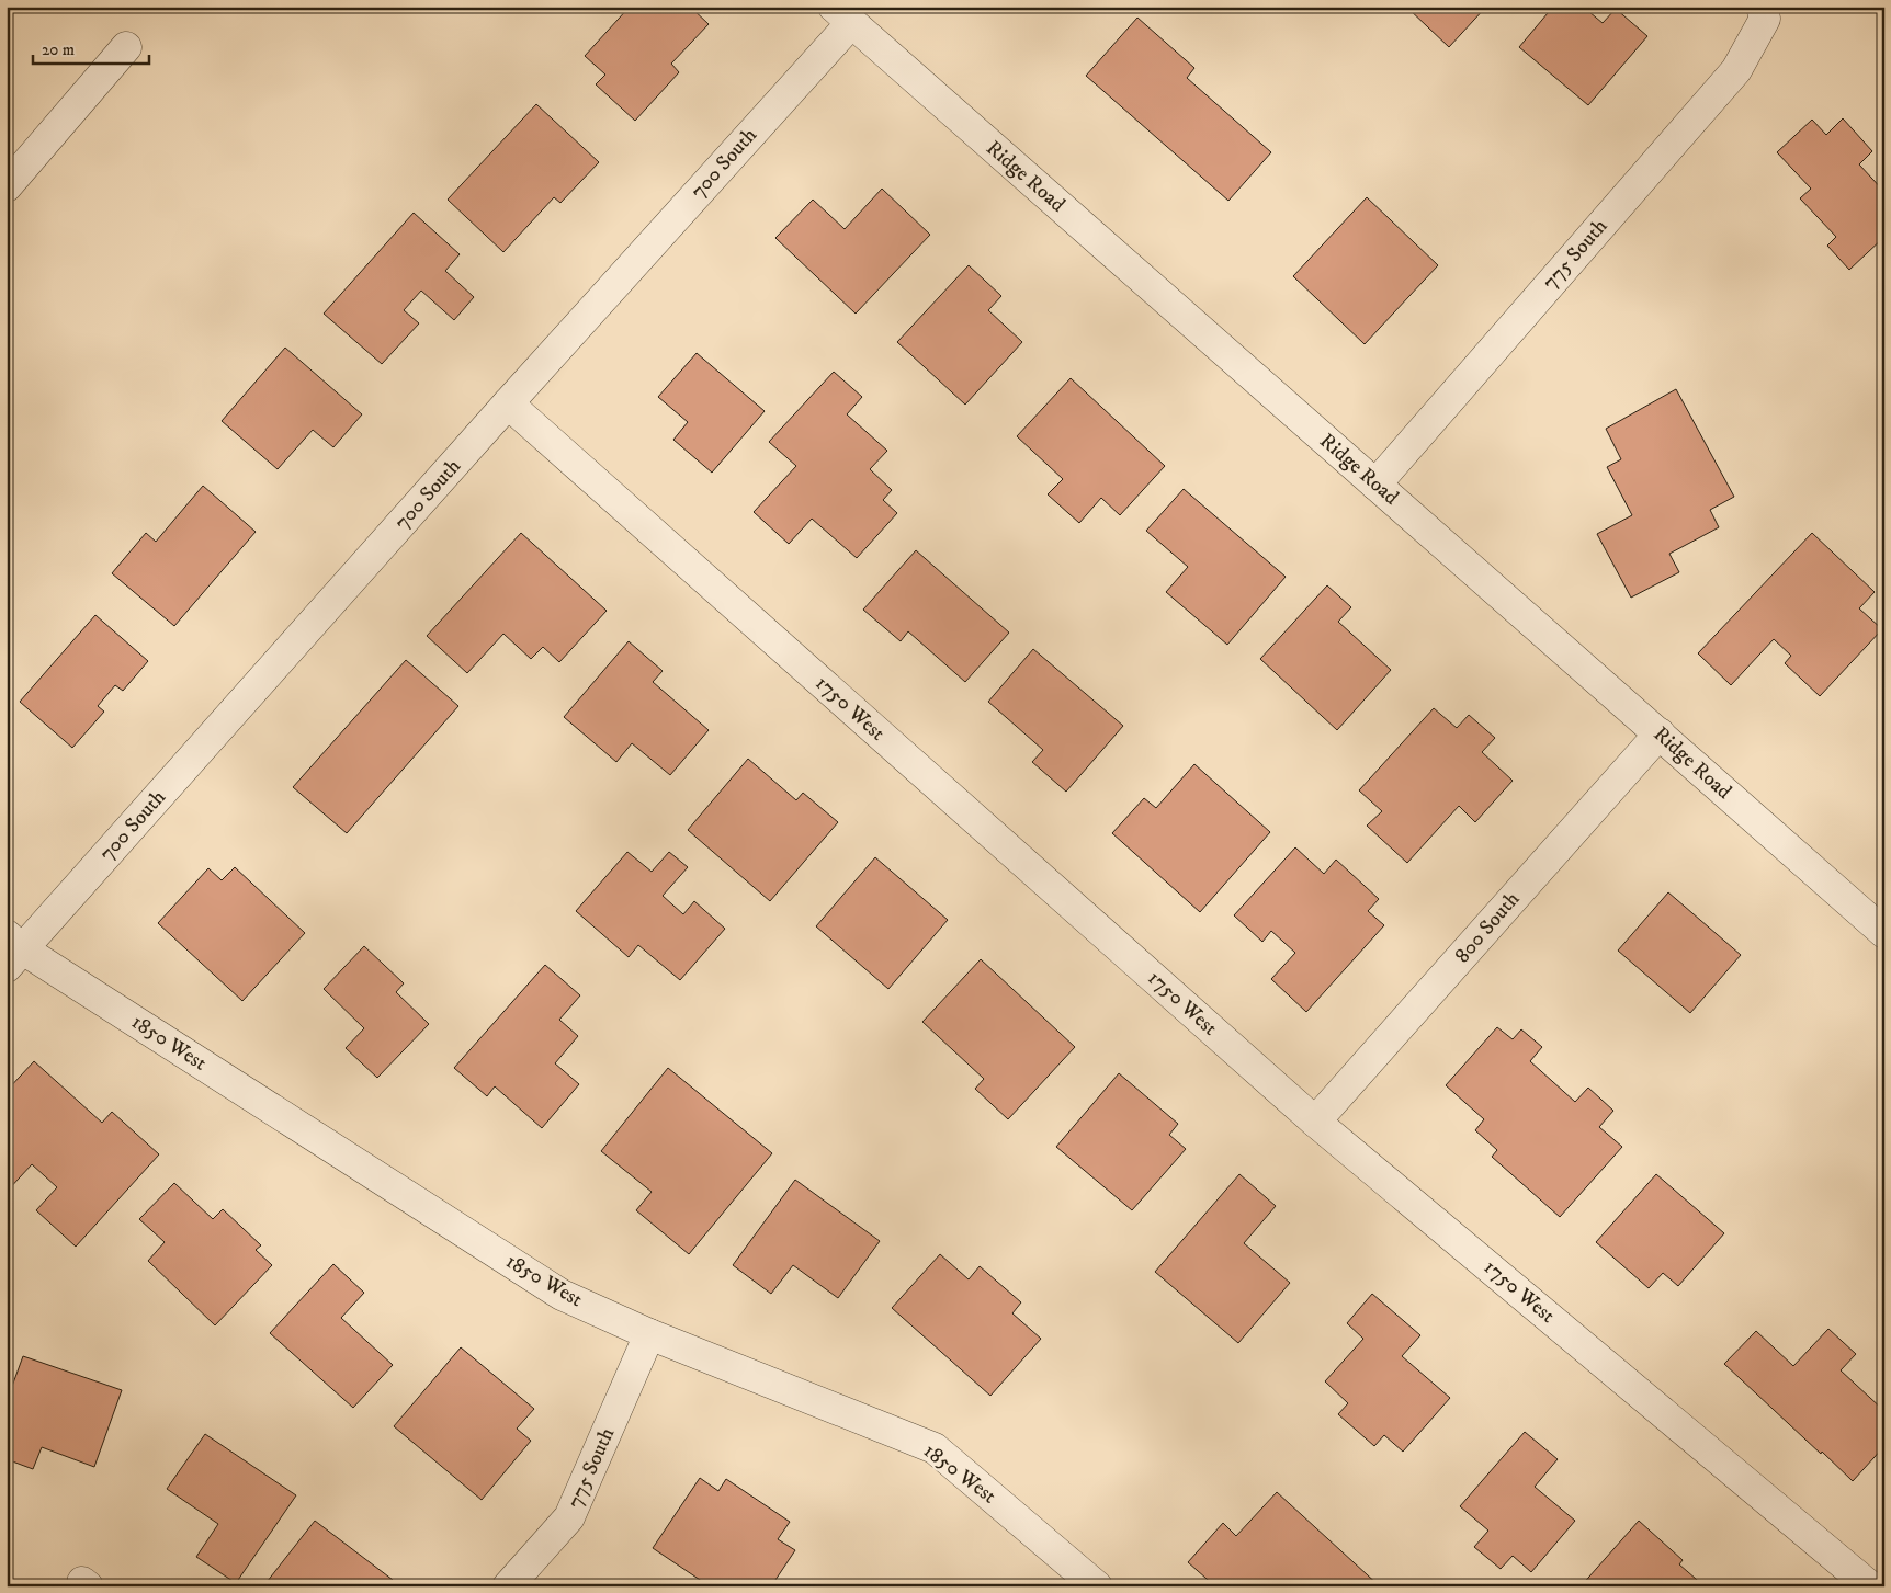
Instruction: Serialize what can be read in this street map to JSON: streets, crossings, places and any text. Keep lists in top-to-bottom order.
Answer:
{
  "streets": {
    "street": [
      "700 South",
      "Ridge Road",
      "775 South",
      "1750 West",
      "800 South",
      "1850 West"
    ]
  },
  "crossings": [
    ["700 South", "Ridge Road"],
    ["700 South", "1750 West"],
    ["700 South", "1850 West"],
    ["Ridge Road", "775 South"],
    ["Ridge Road", "800 South"],
    ["775 South", "1850 West"],
    ["1750 West", "800 South"]
  ],
  "scale_bar": "20 m"
}
